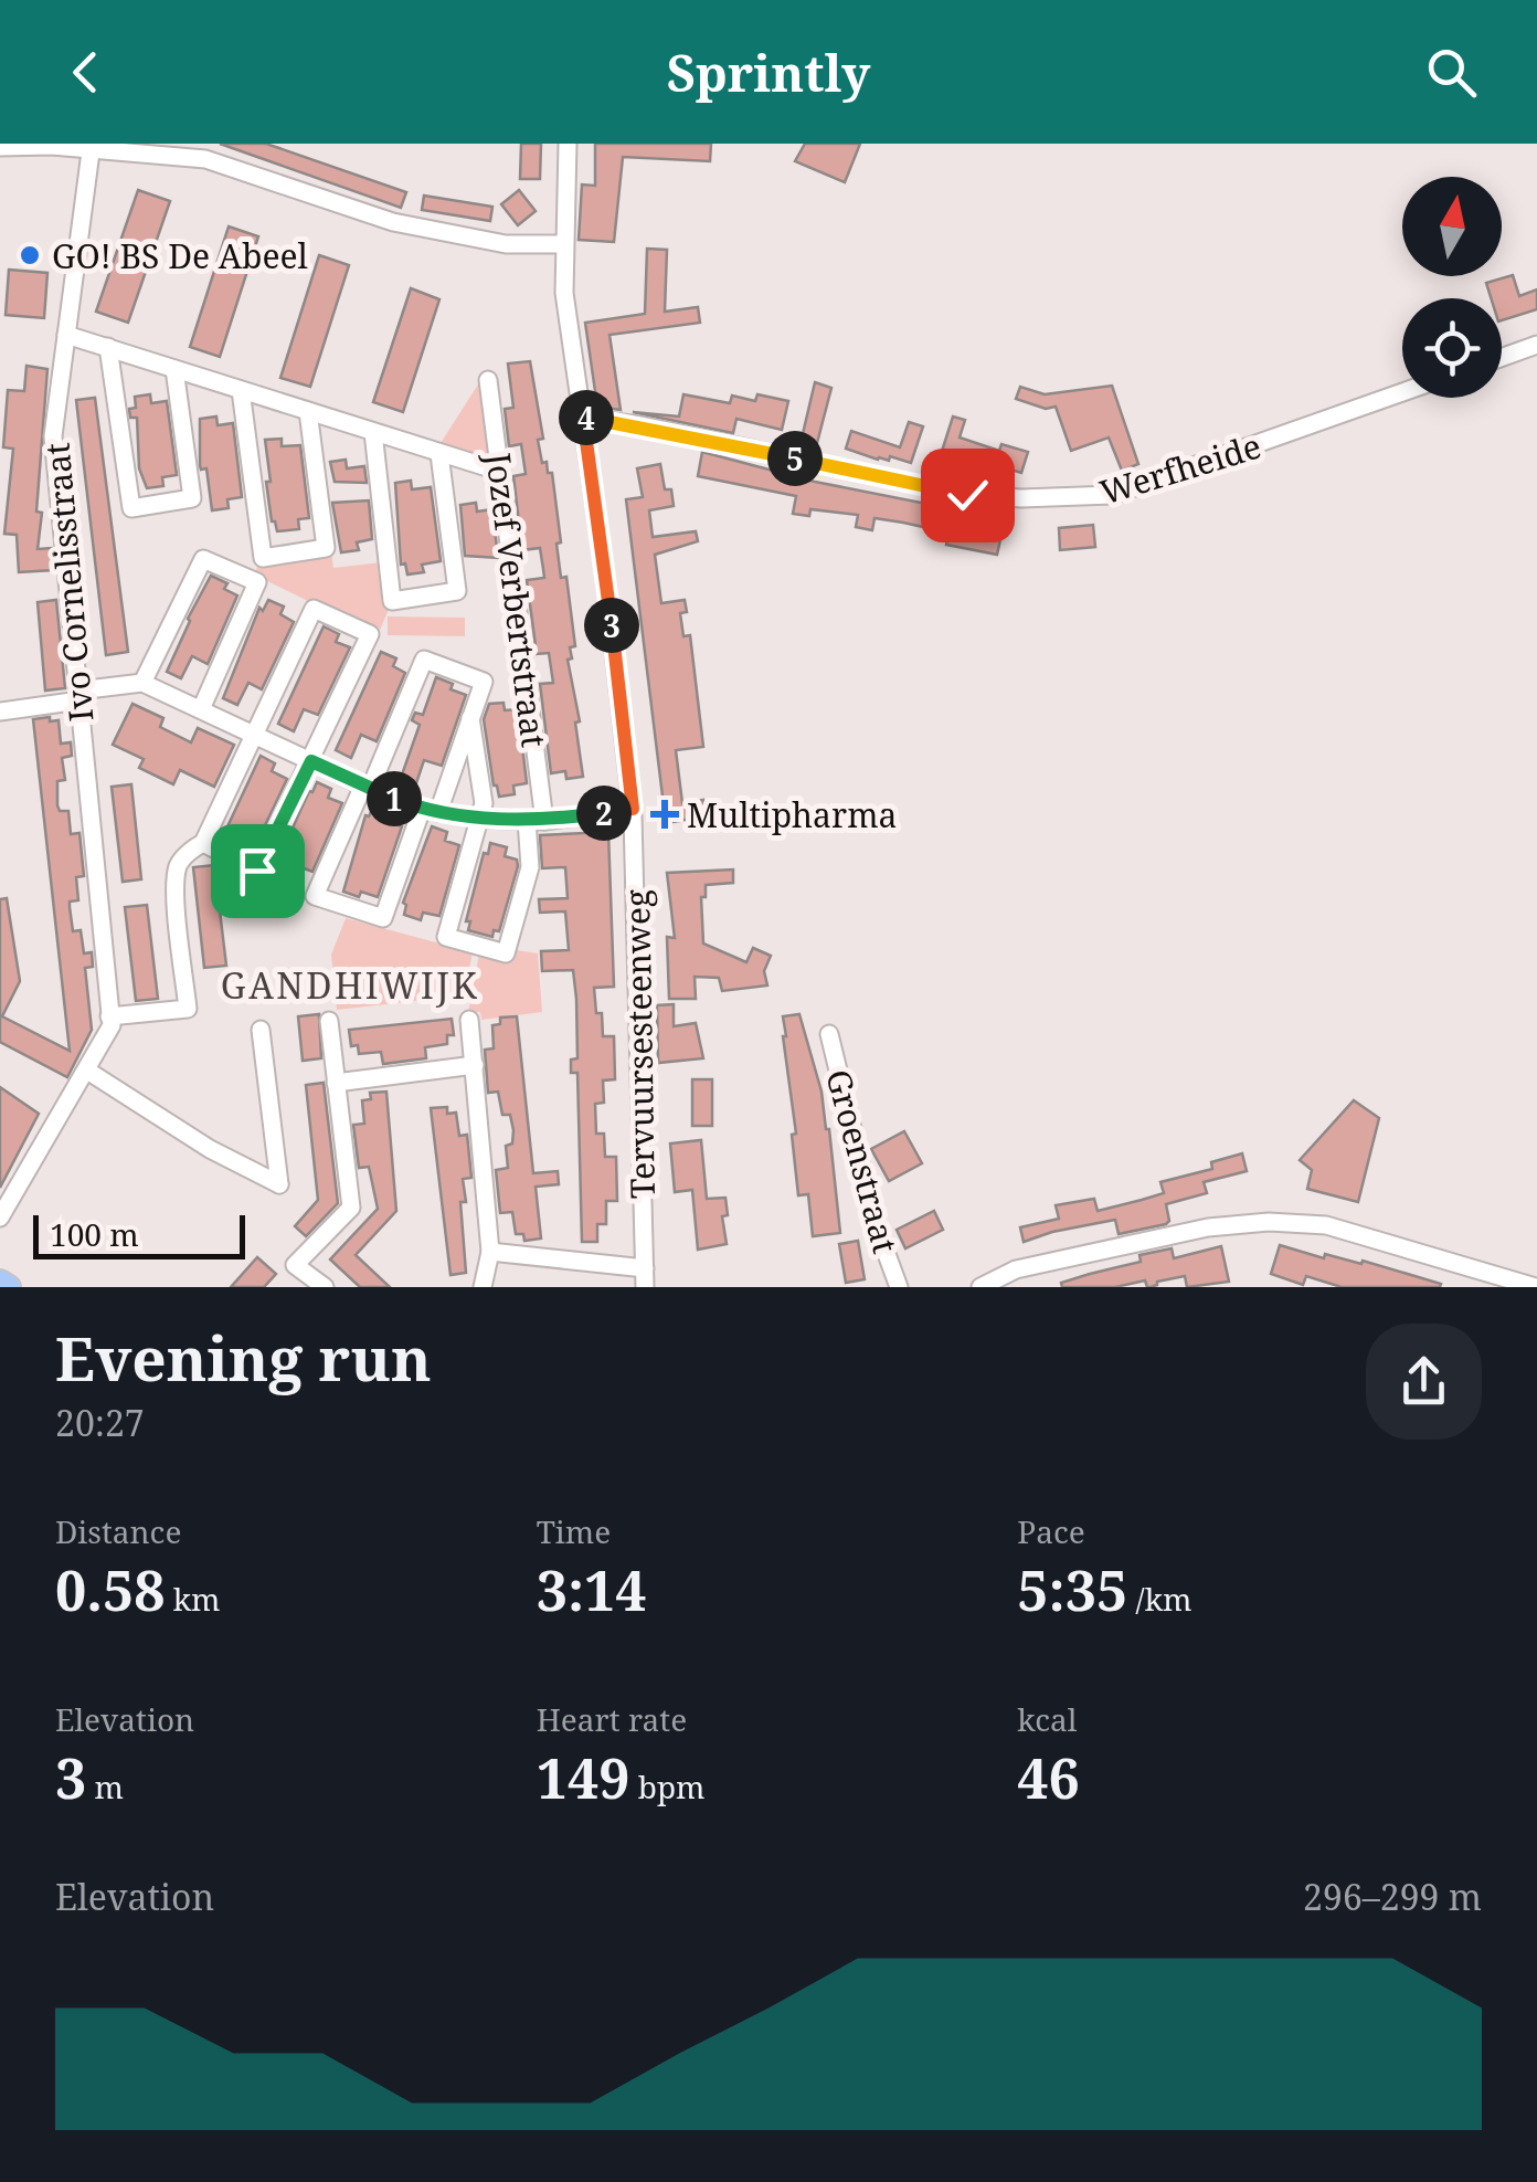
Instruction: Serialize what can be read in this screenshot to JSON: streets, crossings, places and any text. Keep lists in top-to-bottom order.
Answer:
{
  "streets": {
    "street": [
      "Werfheide",
      "Ivo Cornelisstraat",
      "Jozef Verbertstraat",
      "Tervuursesteenweg",
      "Groenstraat"
    ]
  },
  "crossings": [
    ["Werfheide", "Tervuursesteenweg"]
  ],
  "districts": ["GANDHIWIJK"],
  "places": {
    "other": ["GO! BS De Abeel"],
    "health": ["Multipharma"]
  },
  "scale_bar": "100 m",
  "north": "top",
  "page": {
    "header": "Sprintly",
    "pins": [
      "4",
      "5",
      "3",
      "1",
      "2"
    ],
    "scale": "100 m",
    "heading": ["Evening run", "20:27"],
    "stats": [
      ["Distance", "0.58 km"],
      ["Time", "3:14"],
      ["Pace", "5:35 /km"],
      ["Elevation", "3 m"],
      ["Heart rate", "149 bpm"],
      ["kcal", "46"]
    ],
    "chart": ["Elevation", "296–299 m"]
  }
}
